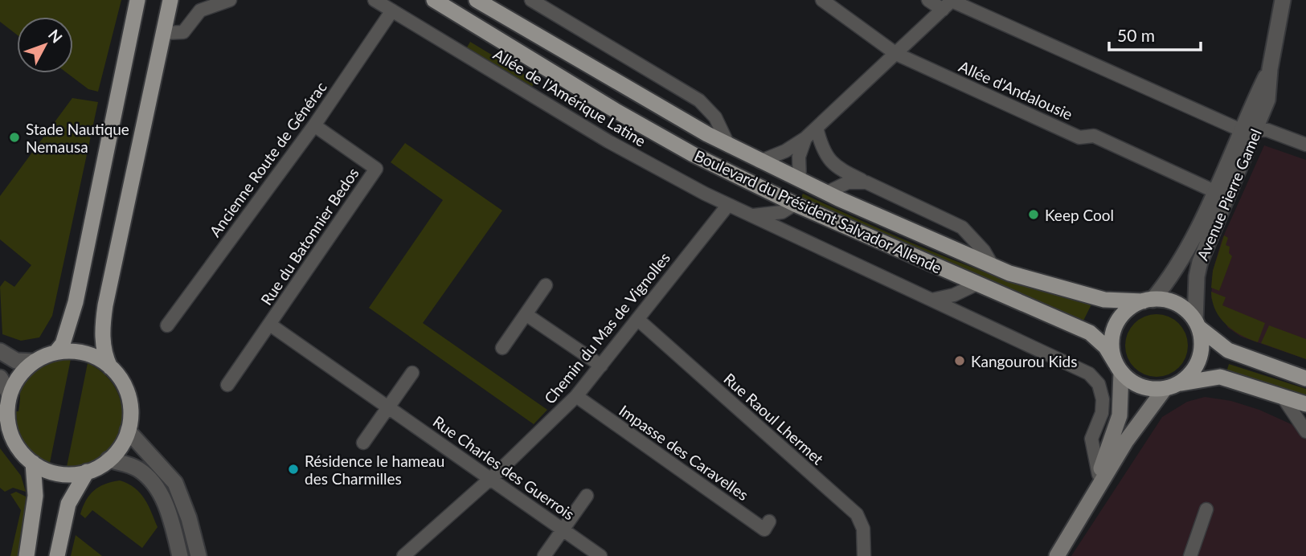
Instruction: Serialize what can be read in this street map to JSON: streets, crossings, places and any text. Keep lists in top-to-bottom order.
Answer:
{
  "streets": {
    "main road": ["Boulevard du Président Salvador Allende"],
    "street": [
      "Allée d'Andalousie",
      "Allée de l'Amérique Latine",
      "Ancienne Route de Générac",
      "Avenue Pierre Gamel",
      "Rue du Batonnier Bedos",
      "Chemin du Mas de Vignolles",
      "Rue Raoul Lhermet",
      "Impasse des Caravelles",
      "Rue Charles des Guerrois"
    ]
  },
  "crossings": [
    ["Allée d'Andalousie", "Avenue Pierre Gamel"],
    ["Allée de l'Amérique Latine", "Ancienne Route de Générac"],
    ["Allée de l'Amérique Latine", "Boulevard du Président Salvador Allende"],
    ["Allée de l'Amérique Latine", "Chemin du Mas de Vignolles"],
    ["Ancienne Route de Générac", "Rue du Batonnier Bedos"],
    ["Avenue Pierre Gamel", "Boulevard du Président Salvador Allende"],
    ["Rue du Batonnier Bedos", "Rue Charles des Guerrois"],
    ["Chemin du Mas de Vignolles", "Rue Raoul Lhermet"],
    ["Chemin du Mas de Vignolles", "Impasse des Caravelles"],
    ["Chemin du Mas de Vignolles", "Rue Charles des Guerrois"]
  ],
  "places": [
    "Stade Nautique Nemausa",
    "Keep Cool",
    "Kangourou Kids",
    "Résidence le hameau des Charmilles"
  ],
  "scale_bar": "50 m",
  "north": "top right"
}
